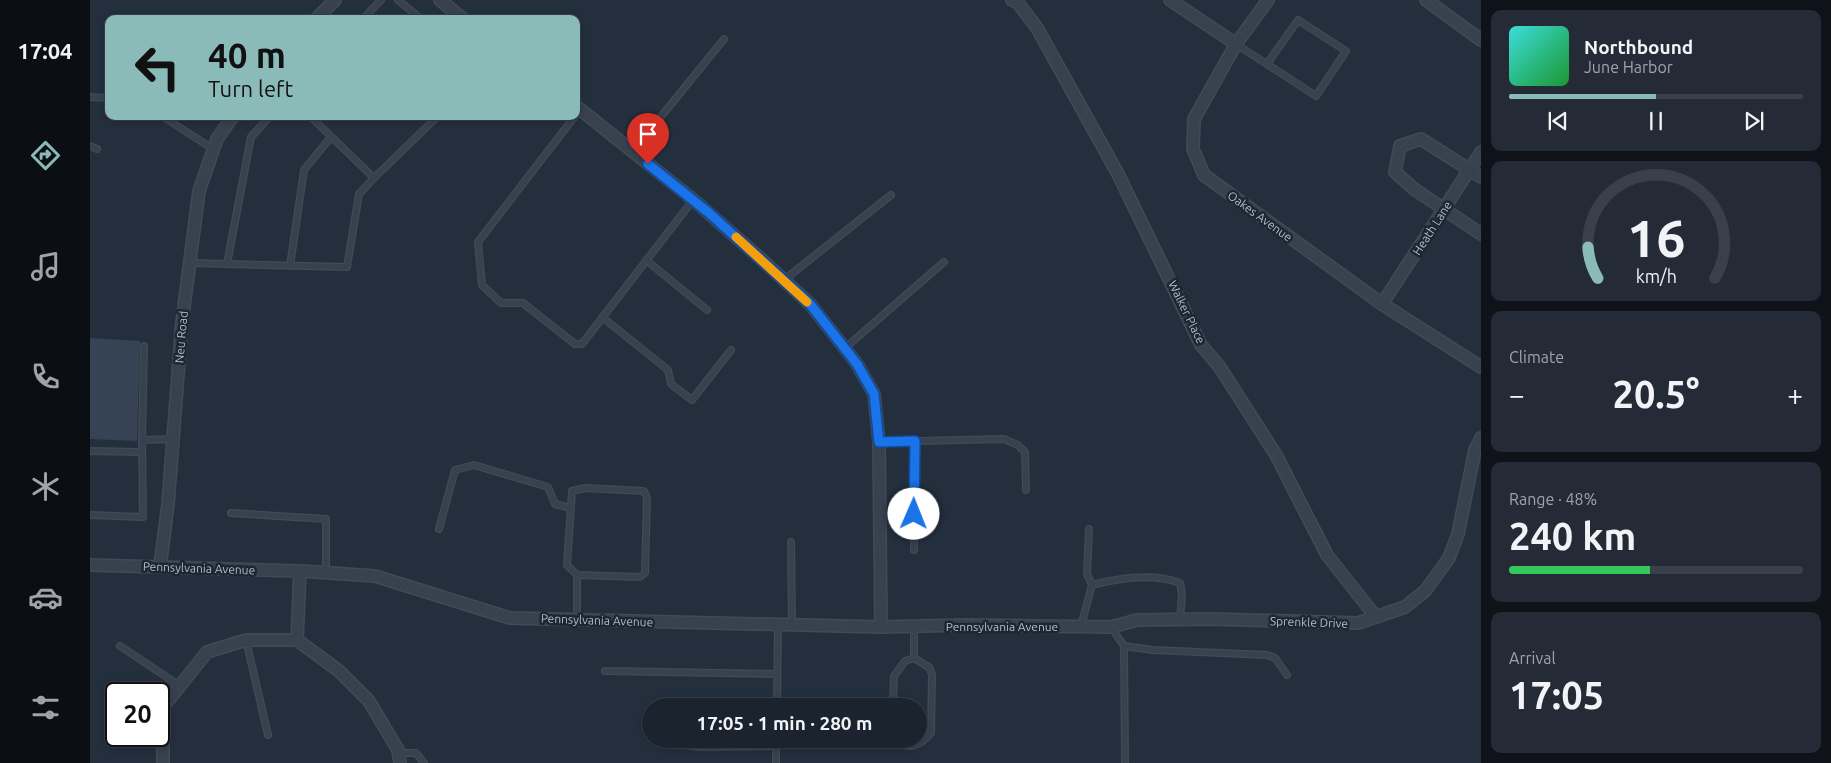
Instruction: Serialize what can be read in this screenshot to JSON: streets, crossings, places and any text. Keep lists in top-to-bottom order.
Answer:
{
  "streets": {
    "street": [
      "Oakes Avenue",
      "Heath Lane",
      "Walker Place",
      "Neu Road",
      "Pennsylvania Avenue",
      "Sprenkle Drive"
    ]
  },
  "crossings": [
    ["Oakes Avenue", "Heath Lane"],
    ["Walker Place", "Sprenkle Drive"],
    ["Neu Road", "Pennsylvania Avenue"],
    ["Pennsylvania Avenue", "Sprenkle Drive"]
  ],
  "page": {
    "tabs": "17:04",
    "turn": ["40 m", "Turn left"],
    "song": ["Northbound", "June Harbor"],
    "tile": [
      "Climate",
      ["Range · 48%", "240 km"],
      ["Arrival", "17:05"]
    ],
    "heat": ["−", "20.5°", "+"],
    "limit": "20",
    "trip": "17:05 · 1 min · 280 m",
    "gauge": ["16", "km/h"]
  }
}
